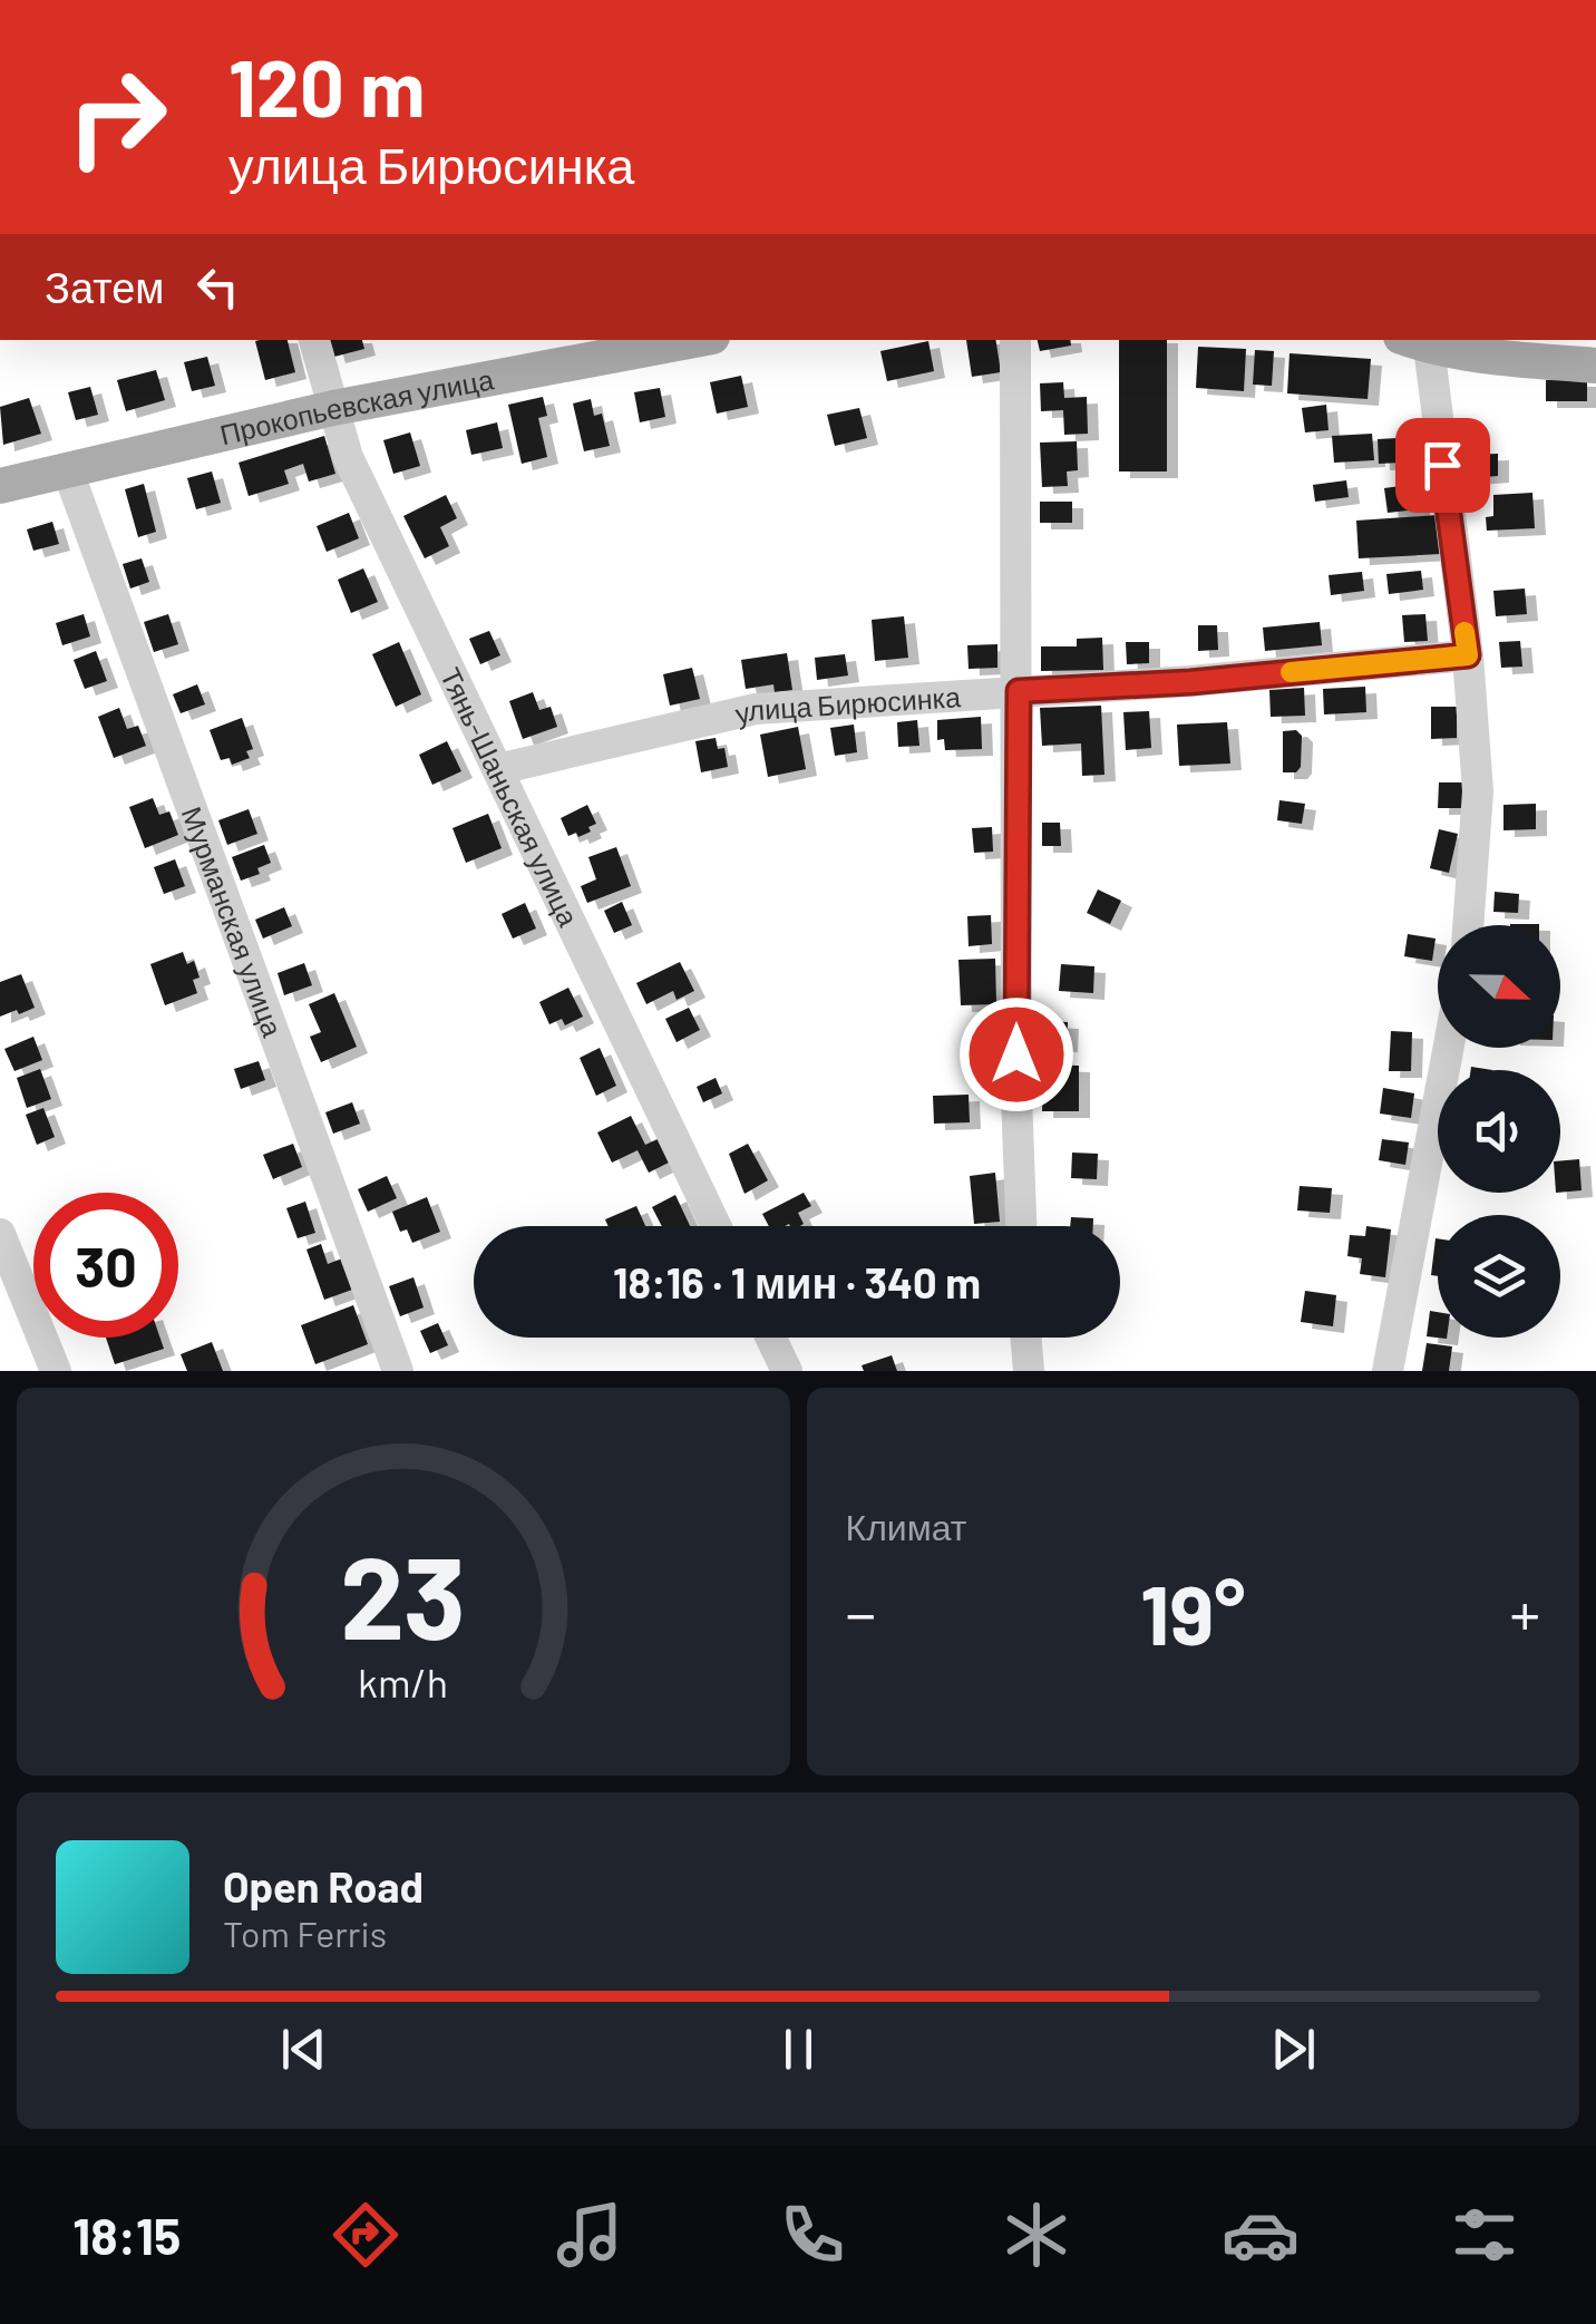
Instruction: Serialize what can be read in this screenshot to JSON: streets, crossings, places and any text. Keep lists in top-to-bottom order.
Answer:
{
  "streets": {
    "main road": ["Прокопьевская улица"],
    "street": ["улица Бирюсинка", "Тянь-Шаньская улица", "Мурманская улица"]
  },
  "crossings": [
    ["Прокопьевская улица", "Тянь-Шаньская улица"],
    ["Прокопьевская улица", "Мурманская улица"],
    ["улица Бирюсинка", "Тянь-Шаньская улица"]
  ],
  "north": "right",
  "page": {
    "turn": ["120 m", "улица Бирюсинка"],
    "then": "Затем",
    "limit": "30",
    "trip": "18:16 · 1 мин · 340 m",
    "tile": "Климат",
    "heat": ["−", "19°", "+"],
    "song": ["Open Road", "Tom Ferris"],
    "tabs": "18:15",
    "gauge": ["23", "km/h"]
  }
}
